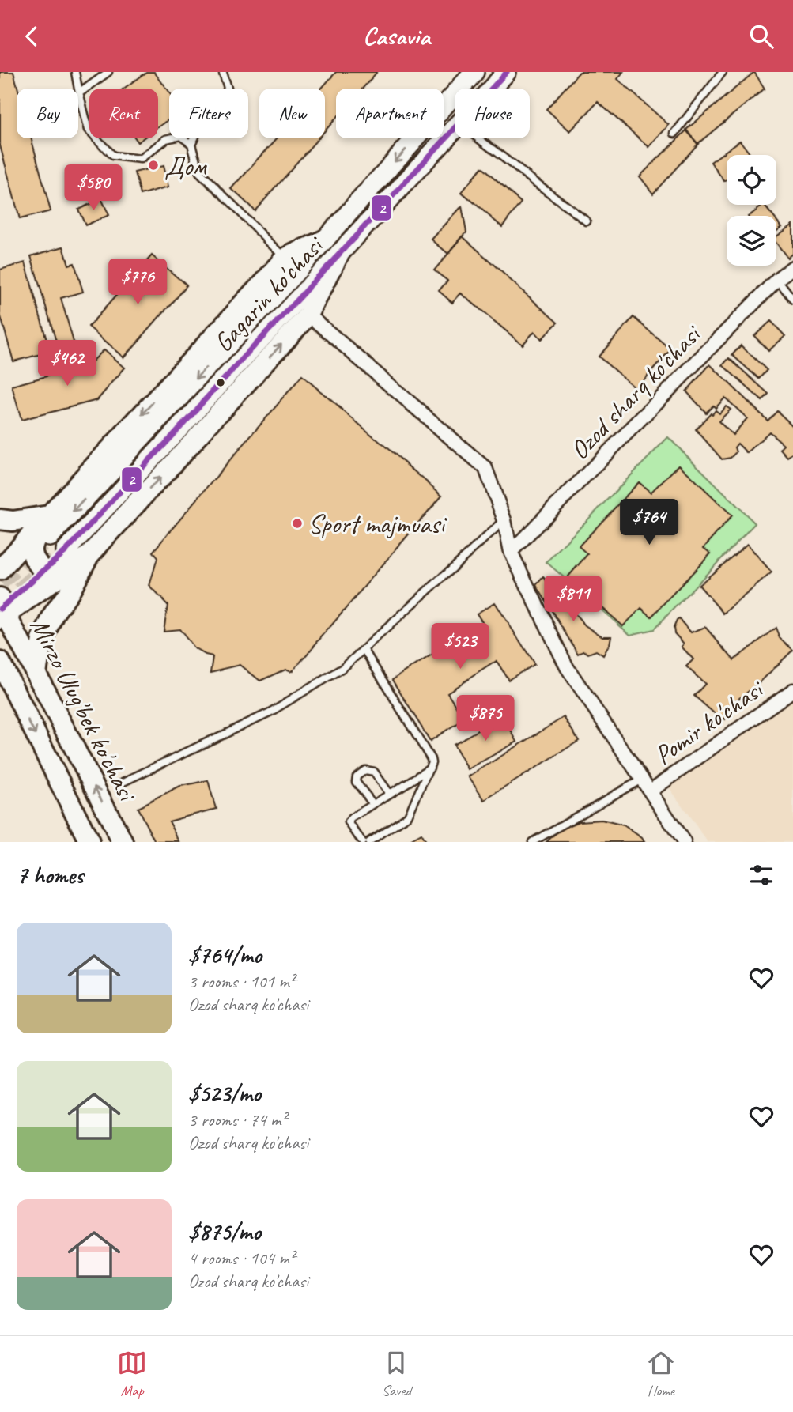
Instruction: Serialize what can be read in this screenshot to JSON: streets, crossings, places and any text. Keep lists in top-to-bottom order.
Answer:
{
  "streets": {
    "main road": ["Gagarin ko'chasi", "Mirzo Ulug'bek ko'chasi"],
    "street": ["Ozod sharq ko'chasi", "Pomir ko'chasi"]
  },
  "places": ["Дом", "Sport majmuasi"],
  "lines": ["transit line 2"],
  "page": {
    "header": "Casavia",
    "chip": [
      "Buy",
      "Rent",
      "Filters",
      "New",
      "Apartment",
      "House"
    ],
    "price": [
      "$580",
      "$776",
      "$462",
      "$764",
      "$811",
      "$523",
      "$875"
    ],
    "heading": "7 homes",
    "list": [
      {
        "name": "$764/mo",
        "note": "3 rooms · 101 m² · Ozod sharq ko'chasi"
      },
      {
        "name": "$523/mo",
        "note": "3 rooms · 74 m² · Ozod sharq ko'chasi"
      },
      {
        "name": "$875/mo",
        "note": "4 rooms · 104 m² · Ozod sharq ko'chasi"
      }
    ],
    "tabs": ["Map", "Saved", "Home"]
  }
}
